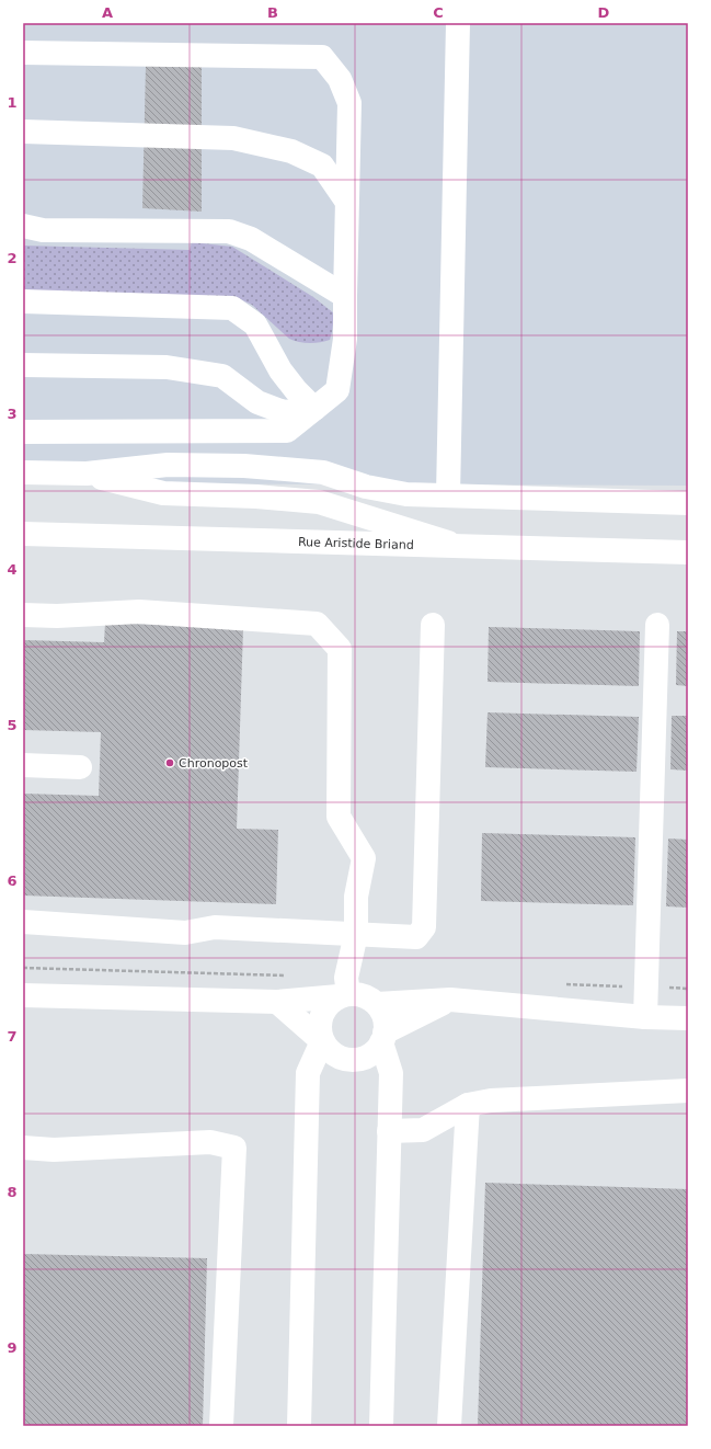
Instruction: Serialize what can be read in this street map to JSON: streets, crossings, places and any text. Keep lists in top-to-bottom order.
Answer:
{
  "streets": {
    "main road": ["Rue Aristide Briand"]
  },
  "places": ["Chronopost"],
  "grid": {
    "columns": [
      "A",
      "B",
      "C",
      "D"
    ],
    "rows": [
      "1",
      "2",
      "3",
      "4",
      "5",
      "6",
      "7",
      "8",
      "9"
    ]
  }
}
